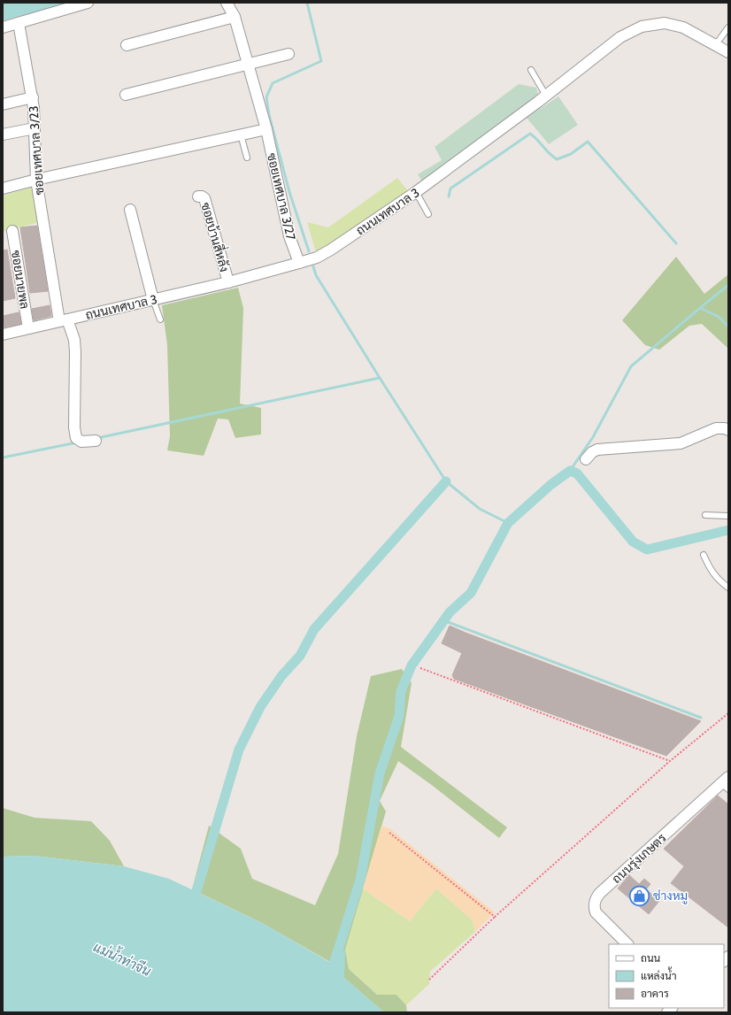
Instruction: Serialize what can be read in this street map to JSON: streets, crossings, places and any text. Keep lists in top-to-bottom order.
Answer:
{
  "streets": {
    "street": [
      "ซอยเทศบาล 3/23",
      "ซอยเทศบาล 3/27",
      "ถนนเทศบาล 3",
      "ซอยบ้านสี่หลัง",
      "ซอยนายพล",
      "ถนนรุ่งเกษตร"
    ]
  },
  "crossings": [
    ["ซอยเทศบาล 3/23", "ถนนเทศบาล 3"],
    ["ซอยเทศบาล 3/27", "ถนนเทศบาล 3"],
    ["ถนนเทศบาล 3", "ซอยบ้านสี่หลัง"],
    ["ถนนเทศบาล 3", "ซอยนายพล"]
  ],
  "water": ["แม่น้ำท่าจีน"],
  "places": {
    "shop": ["ช่างหมู"]
  },
  "legend": ["ถนน", "แหล่งน้ำ", "อาคาร"]
}
